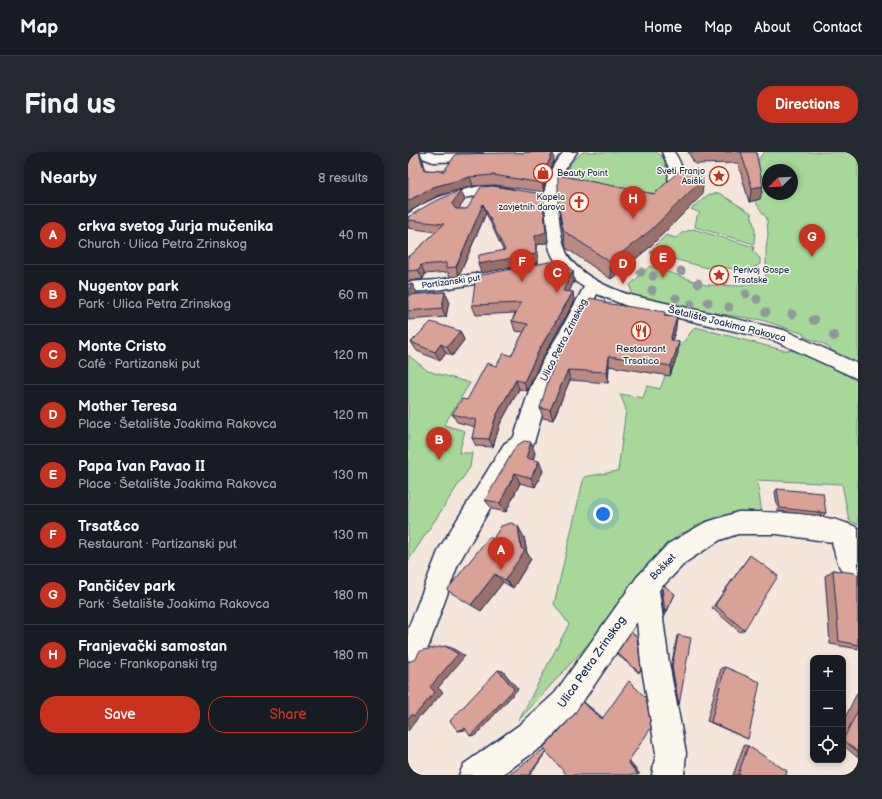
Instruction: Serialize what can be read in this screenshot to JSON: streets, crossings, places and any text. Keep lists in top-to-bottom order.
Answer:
{
  "streets": {
    "street": [
      "Partizanski put",
      "Šetalište Joakima Rakovca",
      "Ulica Petra Zrinskog",
      "Bošket"
    ]
  },
  "crossings": [
    ["Šetalište Joakima Rakovca", "Ulica Petra Zrinskog"],
    ["Ulica Petra Zrinskog", "Bošket"]
  ],
  "places": {
    "shop": ["Beauty Point"],
    "place": ["Sveti Franjo Asiški", "Perivoj Gospe Trsatske"],
    "church": ["Kapela zavjetnih darova"],
    "restaurant": ["Restaurant Trsatica"]
  },
  "north": "bottom left",
  "page": {
    "header": "Map",
    "nav": [
      "Home",
      "Map",
      "About",
      "Contact"
    ],
    "buttons": [
      "Directions",
      ["Save", "Share"]
    ],
    "title": "Find us",
    "heading": ["Nearby", "8 results"],
    "pins": [
      "H",
      "G",
      "E",
      "F",
      "D",
      "C",
      "B",
      "A"
    ],
    "list": [
      {
        "mark": "A",
        "name": "crkva svetog Jurja mučenika",
        "note": "Church · Ulica Petra Zrinskog",
        "value": "40 m"
      },
      {
        "mark": "B",
        "name": "Nugentov park",
        "note": "Park · Ulica Petra Zrinskog",
        "value": "60 m"
      },
      {
        "mark": "C",
        "name": "Monte Cristo",
        "note": "Café · Partizanski put",
        "value": "120 m"
      },
      {
        "mark": "D",
        "name": "Mother Teresa",
        "note": "Place · Šetalište Joakima Rakovca",
        "value": "120 m"
      },
      {
        "mark": "E",
        "name": "Papa Ivan Pavao II",
        "note": "Place · Šetalište Joakima Rakovca",
        "value": "130 m"
      },
      {
        "mark": "F",
        "name": "Trsat&co",
        "note": "Restaurant · Partizanski put",
        "value": "130 m"
      },
      {
        "mark": "G",
        "name": "Pančićev park",
        "note": "Park · Šetalište Joakima Rakovca",
        "value": "180 m"
      },
      {
        "mark": "H",
        "name": "Franjevački samostan",
        "note": "Place · Frankopanski trg",
        "value": "180 m"
      }
    ],
    "map_buttons": ["+", "−"]
  }
}
